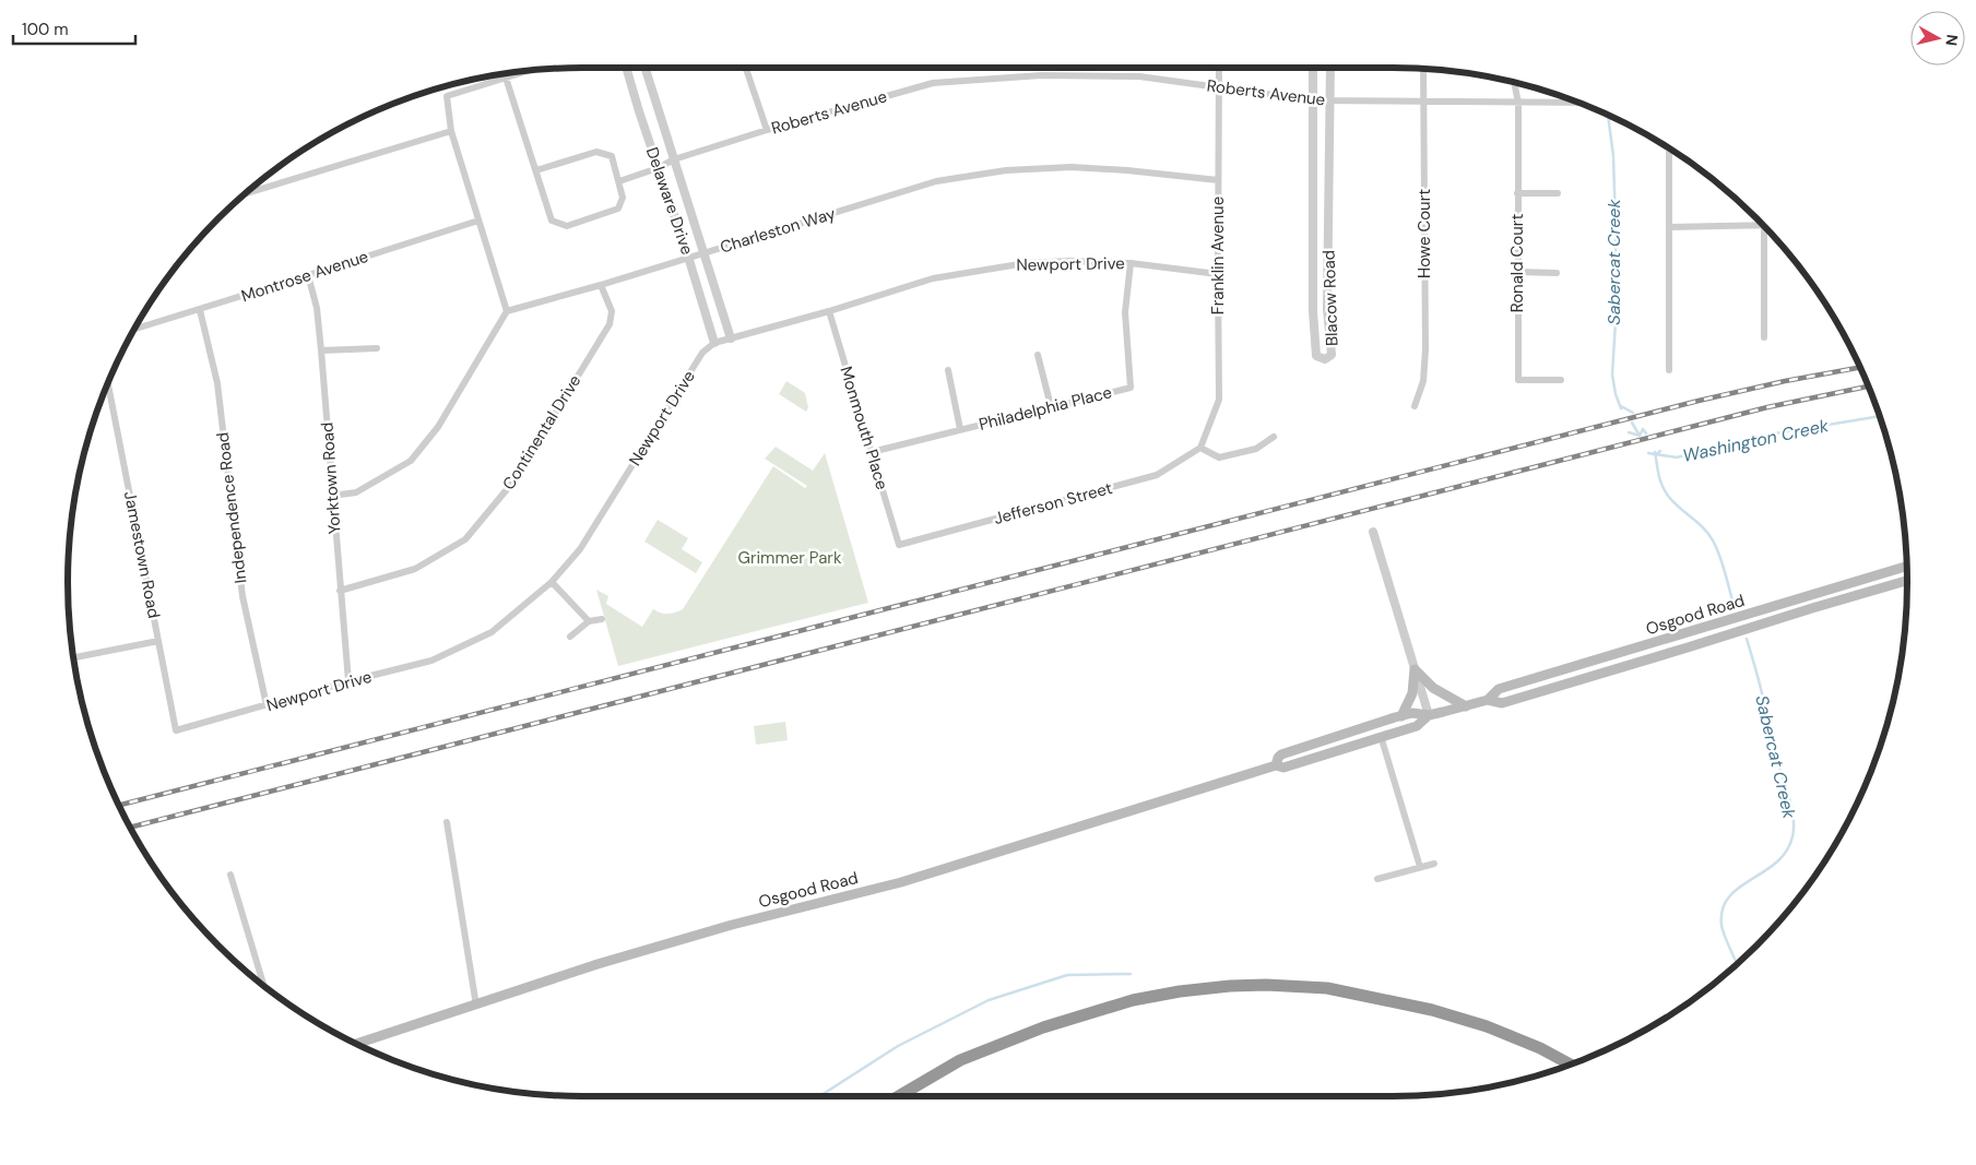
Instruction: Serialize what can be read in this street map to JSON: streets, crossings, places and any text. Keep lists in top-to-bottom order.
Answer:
{
  "streets": {
    "main road": ["Osgood Road"],
    "street": [
      "Roberts Avenue",
      "Delaware Drive",
      "Charleston Way",
      "Howe Court",
      "Franklin Avenue",
      "Ronald Court",
      "Newport Drive",
      "Montrose Avenue",
      "Blacow Road",
      "Philadelphia Place",
      "Monmouth Place",
      "Continental Drive",
      "Yorktown Road",
      "Jefferson Street",
      "Independence Road",
      "Jamestown Road"
    ]
  },
  "crossings": [
    ["Roberts Avenue", "Delaware Drive"],
    ["Roberts Avenue", "Howe Court"],
    ["Roberts Avenue", "Franklin Avenue"],
    ["Roberts Avenue", "Ronald Court"],
    ["Roberts Avenue", "Blacow Road"],
    ["Delaware Drive", "Charleston Way"],
    ["Delaware Drive", "Newport Drive"],
    ["Charleston Way", "Franklin Avenue"],
    ["Charleston Way", "Continental Drive"],
    ["Franklin Avenue", "Newport Drive"],
    ["Franklin Avenue", "Jefferson Street"],
    ["Newport Drive", "Philadelphia Place"],
    ["Newport Drive", "Monmouth Place"],
    ["Newport Drive", "Yorktown Road"],
    ["Newport Drive", "Independence Road"],
    ["Newport Drive", "Jamestown Road"],
    ["Montrose Avenue", "Yorktown Road"],
    ["Montrose Avenue", "Independence Road"],
    ["Philadelphia Place", "Monmouth Place"],
    ["Monmouth Place", "Jefferson Street"],
    ["Continental Drive", "Yorktown Road"]
  ],
  "water": ["Sabercat Creek", "Washington Creek"],
  "parks": ["Grimmer Park"],
  "scale_bar": "100 m",
  "north": "right"
}
